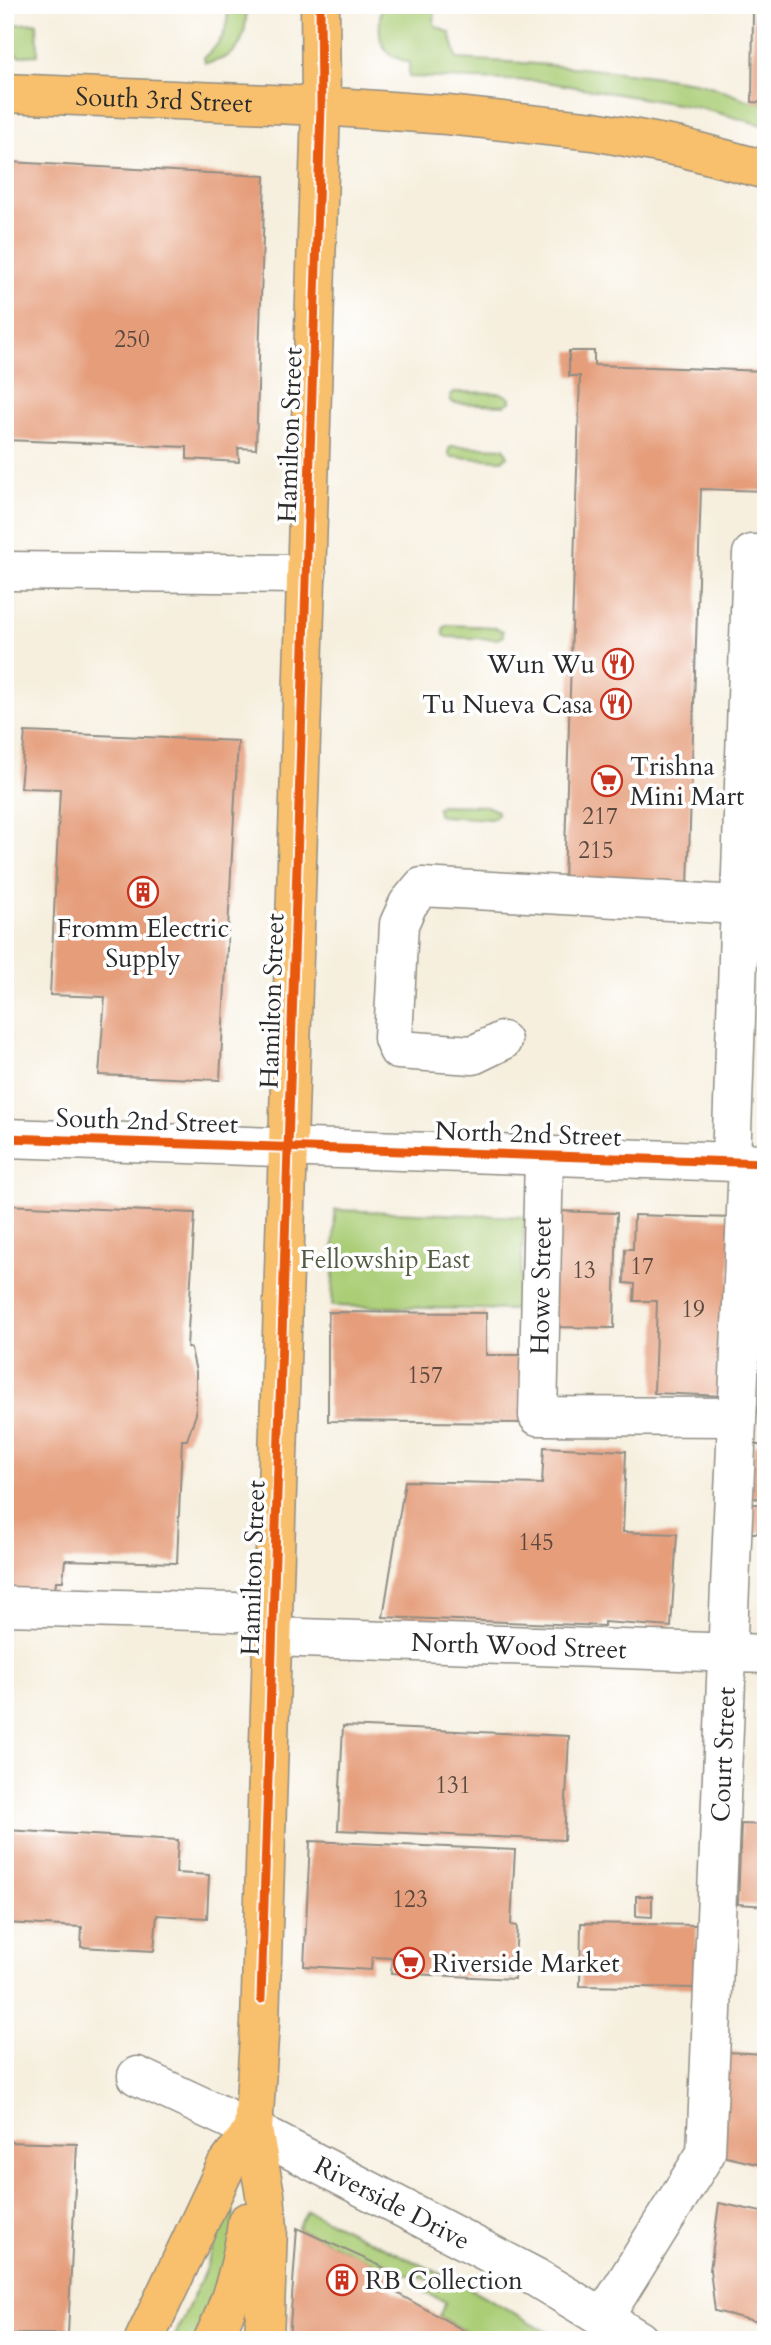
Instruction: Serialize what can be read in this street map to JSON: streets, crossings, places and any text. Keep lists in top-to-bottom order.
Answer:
{
  "streets": {
    "main road": ["South 3rd Street", "Hamilton Street"],
    "street": [
      "South 2nd Street",
      "North 2nd Street",
      "Howe Street",
      "North Wood Street",
      "Court Street",
      "Riverside Drive"
    ]
  },
  "crossings": [
    ["South 3rd Street", "Hamilton Street"],
    ["Hamilton Street", "South 2nd Street"],
    ["Hamilton Street", "North 2nd Street"],
    ["Hamilton Street", "North Wood Street"],
    ["Hamilton Street", "Riverside Drive"],
    ["South 2nd Street", "North 2nd Street"],
    ["North 2nd Street", "Howe Street"],
    ["North 2nd Street", "Court Street"],
    ["Howe Street", "Court Street"],
    ["North Wood Street", "Court Street"],
    ["Court Street", "Riverside Drive"]
  ],
  "parks": ["Fellowship East"],
  "places": {
    "restaurant": ["Wun Wu", "Tu Nueva Casa"],
    "supermarket": ["Trishna Mini Mart", "Riverside Market"],
    "building": ["Fromm Electric Supply", "RB Collection"]
  },
  "house_numbers": [
    "250",
    "217",
    "215",
    "17",
    "13",
    "19",
    "157",
    "145",
    "131",
    "123"
  ]
}
